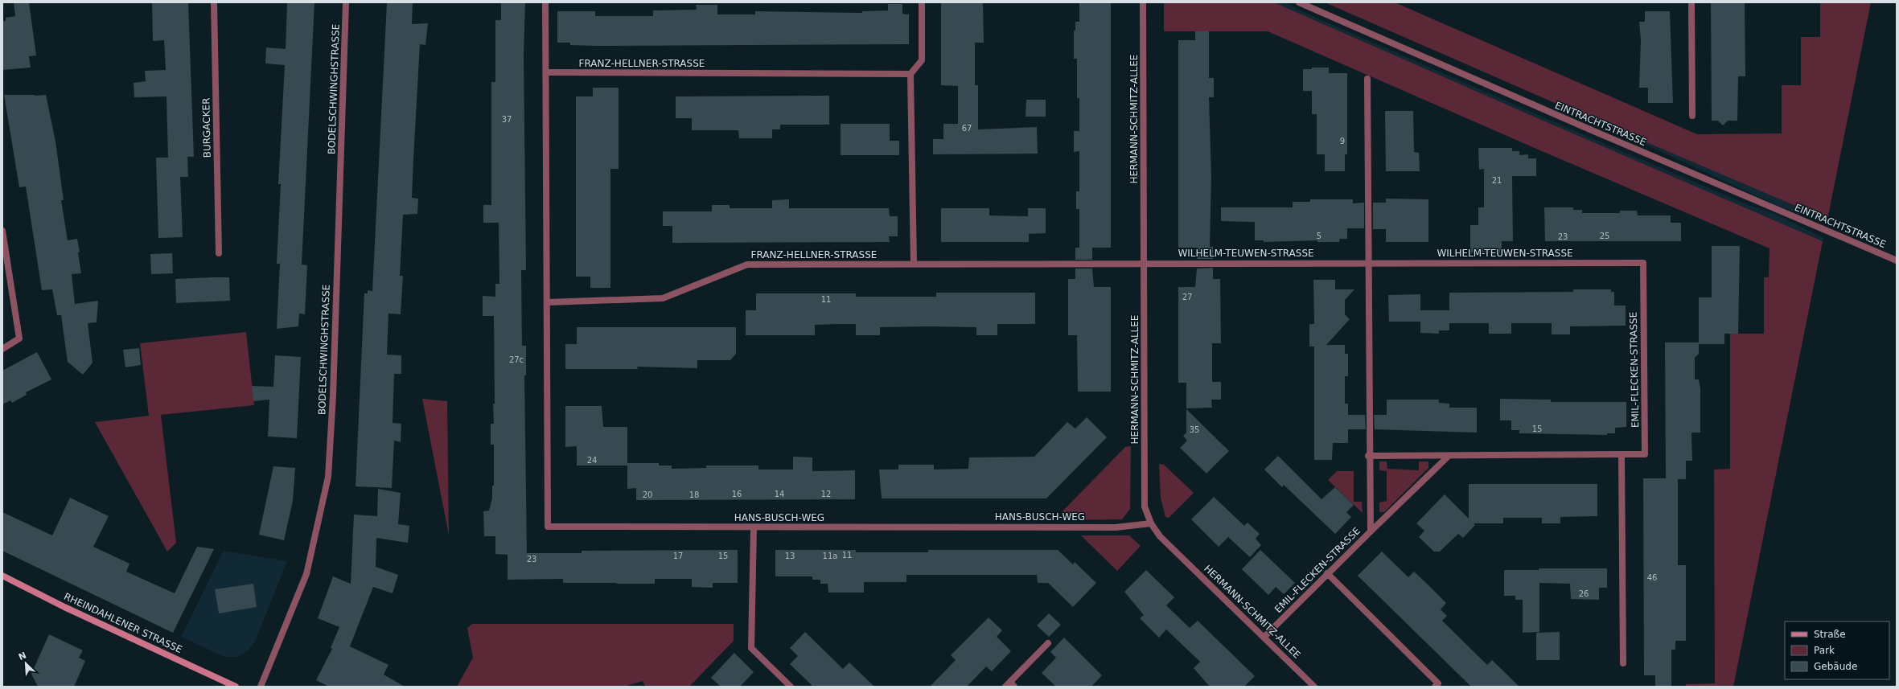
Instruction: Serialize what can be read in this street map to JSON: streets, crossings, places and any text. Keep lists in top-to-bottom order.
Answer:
{
  "streets": {
    "main road": ["RHEINDAHLENER STRASSE"],
    "street": [
      "FRANZ-HELLNER-STRASSE",
      "BODELSCHWINGHSTRASSE",
      "HERMANN-SCHMITZ-ALLEE",
      "EINTRACHTSTRASSE",
      "BURGACKER",
      "WILHELM-TEUWEN-STRASSE",
      "EMIL-FLECKEN-STRASSE",
      "HANS-BUSCH-WEG"
    ]
  },
  "crossings": [
    ["FRANZ-HELLNER-STRASSE", "HERMANN-SCHMITZ-ALLEE"],
    ["FRANZ-HELLNER-STRASSE", "WILHELM-TEUWEN-STRASSE"],
    ["FRANZ-HELLNER-STRASSE", "HANS-BUSCH-WEG"],
    ["HERMANN-SCHMITZ-ALLEE", "WILHELM-TEUWEN-STRASSE"],
    ["HERMANN-SCHMITZ-ALLEE", "EMIL-FLECKEN-STRASSE"],
    ["HERMANN-SCHMITZ-ALLEE", "HANS-BUSCH-WEG"],
    ["WILHELM-TEUWEN-STRASSE", "EMIL-FLECKEN-STRASSE"]
  ],
  "house_numbers": [
    "37",
    "67",
    "9",
    "21",
    "5",
    "25",
    "23",
    "27",
    "11",
    "27c",
    "15",
    "35",
    "24",
    "16",
    "14",
    "12",
    "20",
    "18",
    "11",
    "17",
    "15",
    "13",
    "11a",
    "23",
    "46",
    "26"
  ],
  "legend": ["Straße", "Park", "Gebäude"],
  "north": "top left"
}
